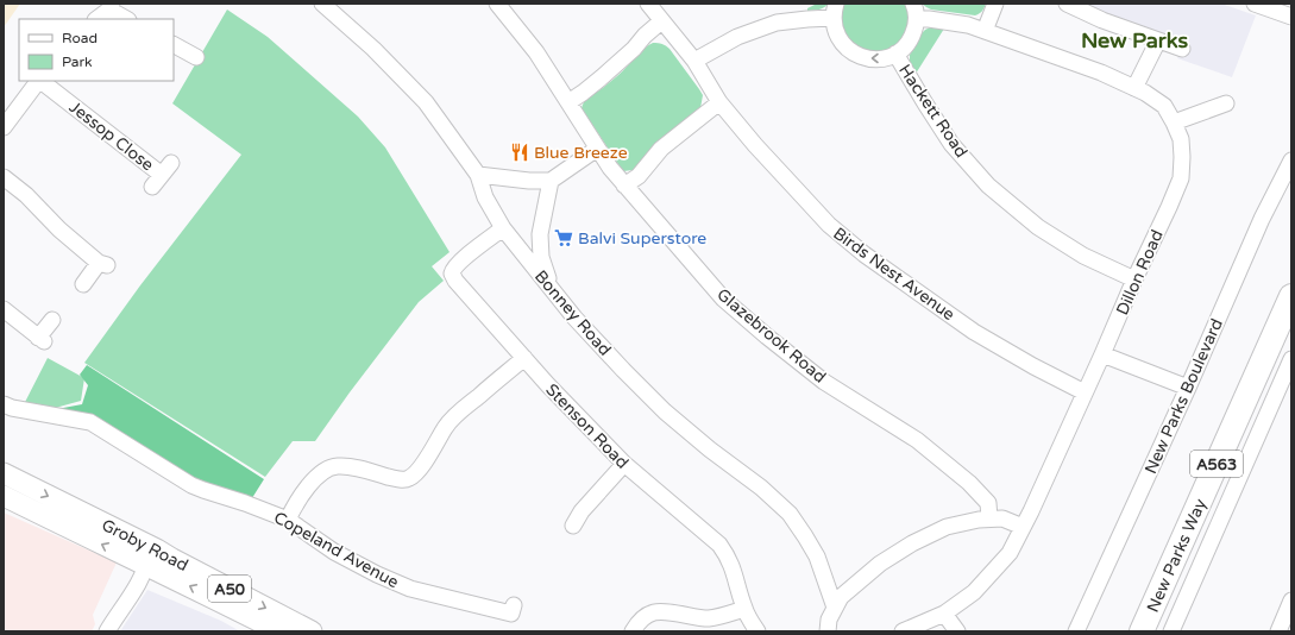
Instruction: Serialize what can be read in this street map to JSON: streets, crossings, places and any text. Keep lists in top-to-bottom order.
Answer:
{
  "streets": {
    "highway": ["A563", "New Parks Way"],
    "main road": ["Groby Road", "A50"],
    "street": [
      "Hackett Road",
      "Jessop Close",
      "Dillon Road",
      "Birds Nest Avenue",
      "Bonney Road",
      "Glazebrook Road",
      "New Parks Boulevard",
      "Stenson Road",
      "Copeland Avenue"
    ]
  },
  "crossings": [
    ["Hackett Road", "Dillon Road"],
    ["Dillon Road", "Birds Nest Avenue"],
    ["Bonney Road", "Stenson Road"]
  ],
  "districts": ["New Parks"],
  "places": {
    "restaurant": ["Blue Breeze"],
    "supermarket": ["Balvi Superstore"]
  },
  "legend": ["Road", "Park"]
}
